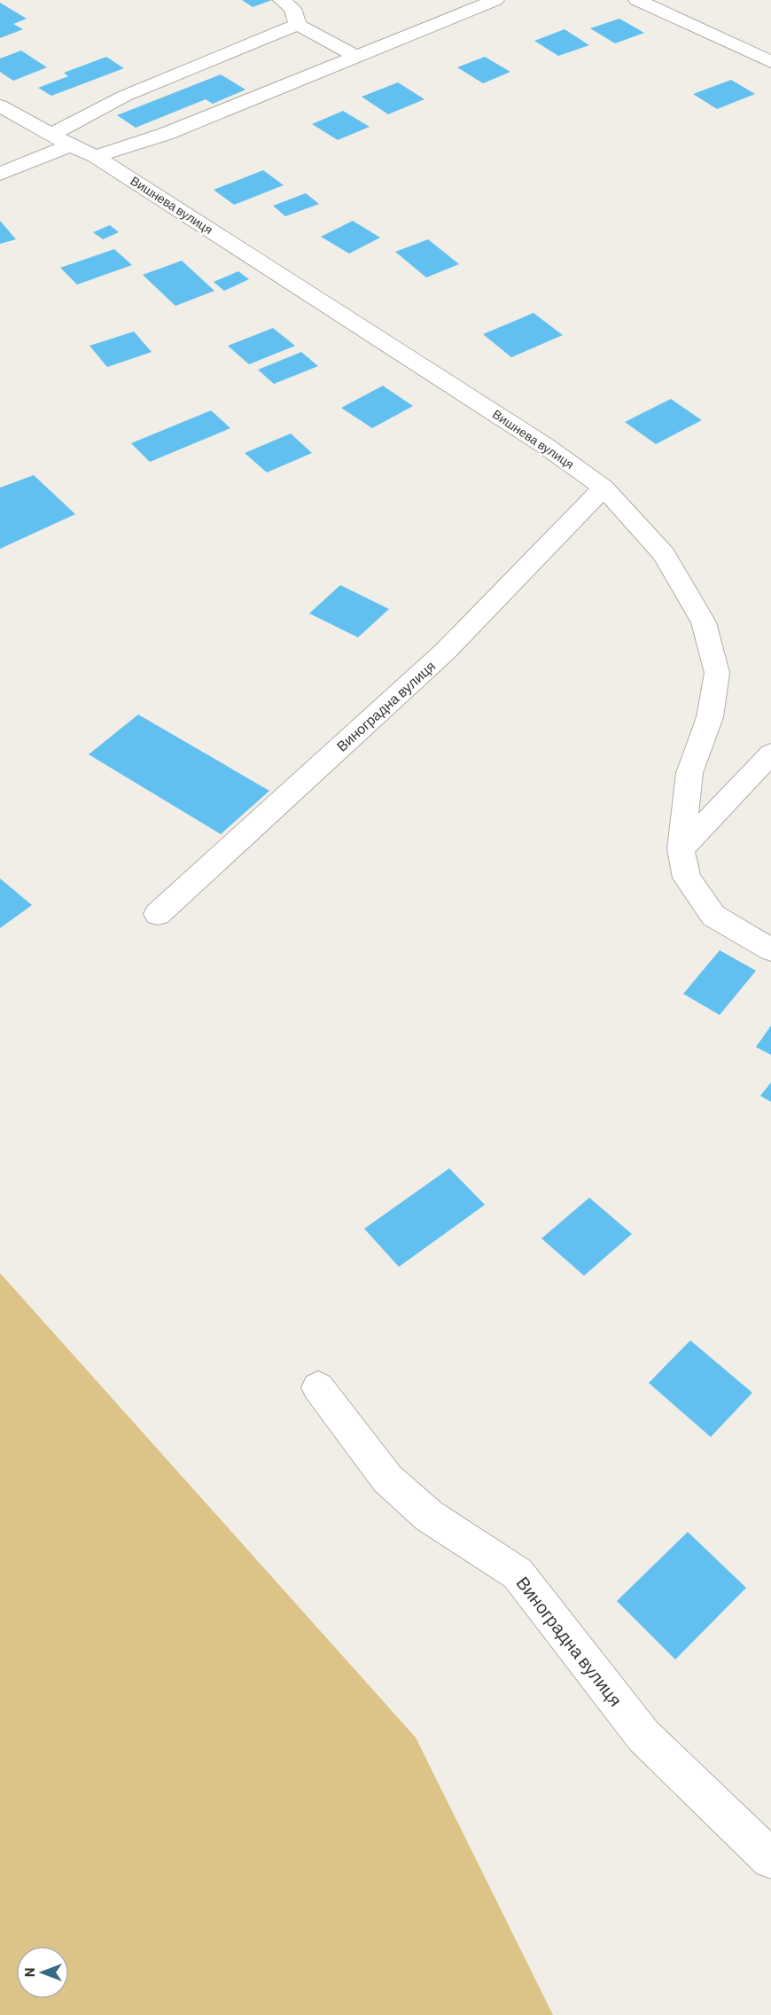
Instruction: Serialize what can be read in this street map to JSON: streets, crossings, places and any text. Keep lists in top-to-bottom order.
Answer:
{
  "streets": {
    "street": ["Вишнева вулиця", "Виноградна вулиця"]
  },
  "crossings": [
    ["Вишнева вулиця", "Виноградна вулиця"]
  ],
  "north": "left"
}
